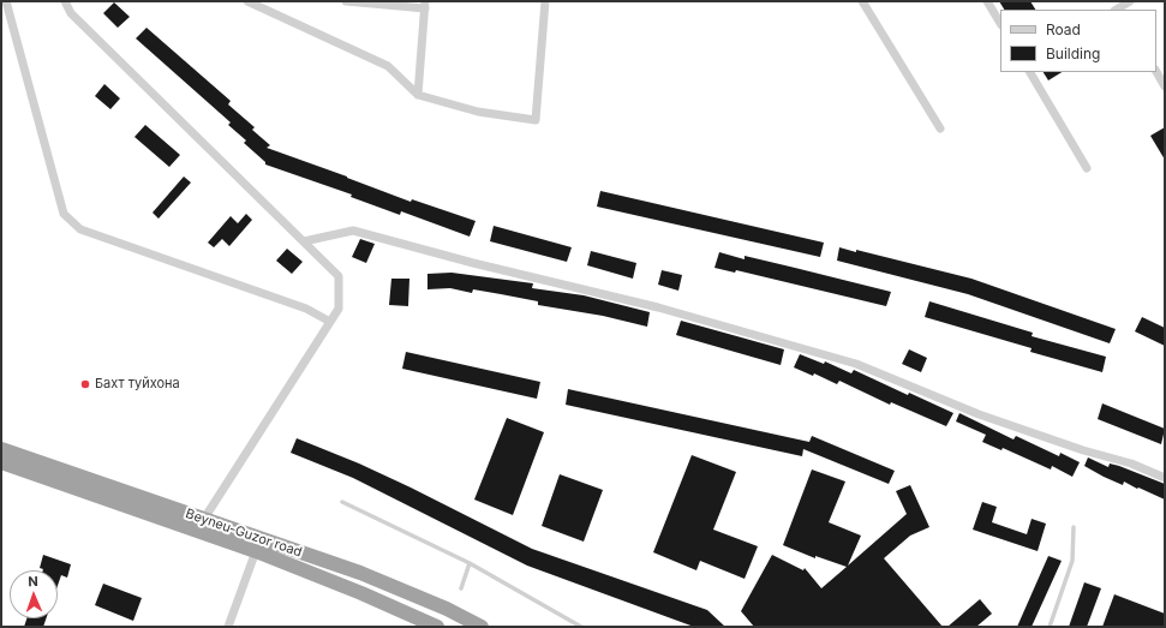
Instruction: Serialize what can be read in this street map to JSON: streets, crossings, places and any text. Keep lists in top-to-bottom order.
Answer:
{
  "streets": {
    "highway": ["Beyneu-Guzor road"]
  },
  "places": ["Бахт туйхона"],
  "legend": ["Road", "Building"],
  "north": "top"
}
